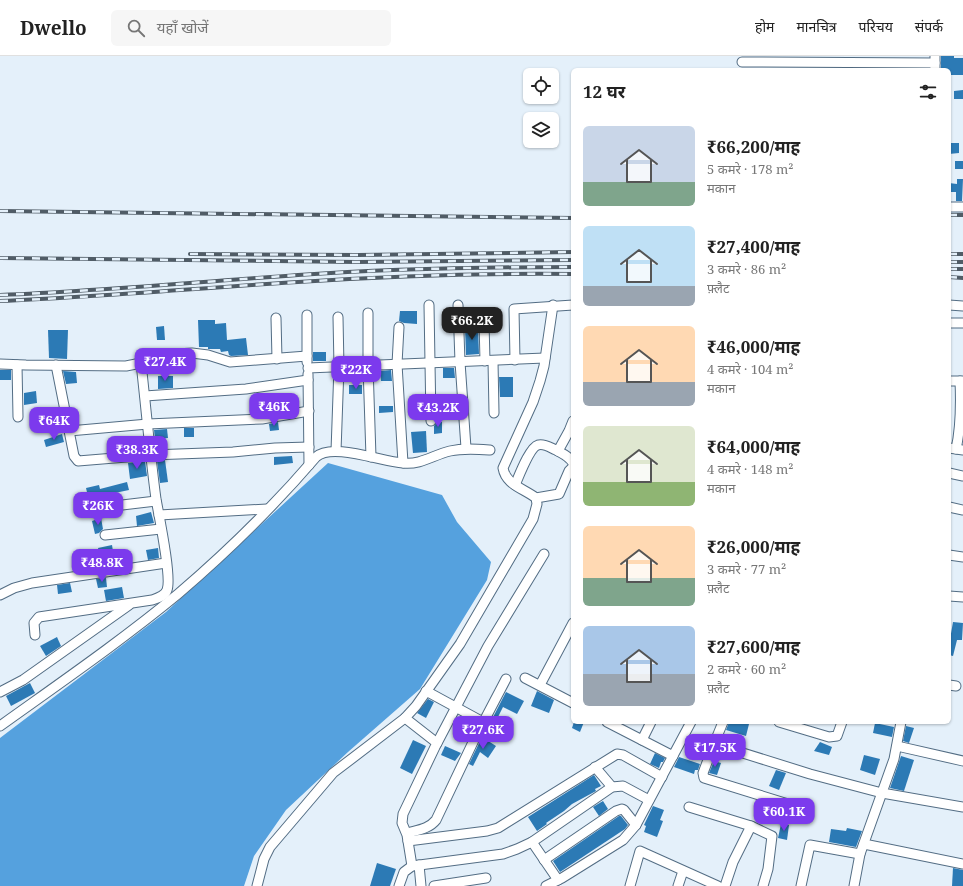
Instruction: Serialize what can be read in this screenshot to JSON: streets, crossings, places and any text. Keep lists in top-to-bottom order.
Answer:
{
  "page": {
    "header": "Dwello",
    "search": "यहाँ खोजें",
    "nav": [
      "होम",
      "मानचित्र",
      "परिचय",
      "संपर्क"
    ],
    "heading": "12 घर",
    "list": [
      {
        "name": "₹66,200/माह",
        "note": "5 कमरे · 178 m² · मकान"
      },
      {
        "name": "₹27,400/माह",
        "note": "3 कमरे · 86 m² · फ़्लैट"
      },
      {
        "name": "₹46,000/माह",
        "note": "4 कमरे · 104 m² · मकान"
      },
      {
        "name": "₹64,000/माह",
        "note": "4 कमरे · 148 m² · मकान"
      },
      {
        "name": "₹26,000/माह",
        "note": "3 कमरे · 77 m² · फ़्लैट"
      },
      {
        "name": "₹27,600/माह",
        "note": "2 कमरे · 60 m² · फ़्लैट"
      }
    ],
    "price": [
      "₹66.2K",
      "₹27.4K",
      "₹22K",
      "₹46K",
      "₹43.2K",
      "₹64K",
      "₹38.3K",
      "₹26K",
      "₹48.8K",
      "₹27.6K",
      "₹17.5K",
      "₹60.1K"
    ]
  }
}
